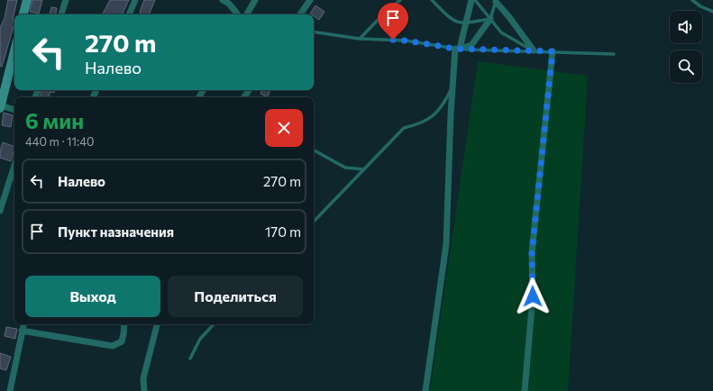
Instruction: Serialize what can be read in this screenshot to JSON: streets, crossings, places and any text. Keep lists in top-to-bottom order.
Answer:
{
  "page": {
    "turn": ["270 m", "Налево"],
    "heading": ["6 мин", "440 m · 11:40"],
    "list": [
      {
        "name": "Налево",
        "value": "270 m"
      },
      {
        "name": "Пункт назначения",
        "value": "170 m"
      }
    ],
    "buttons": ["Выход", "Поделиться"]
  }
}
